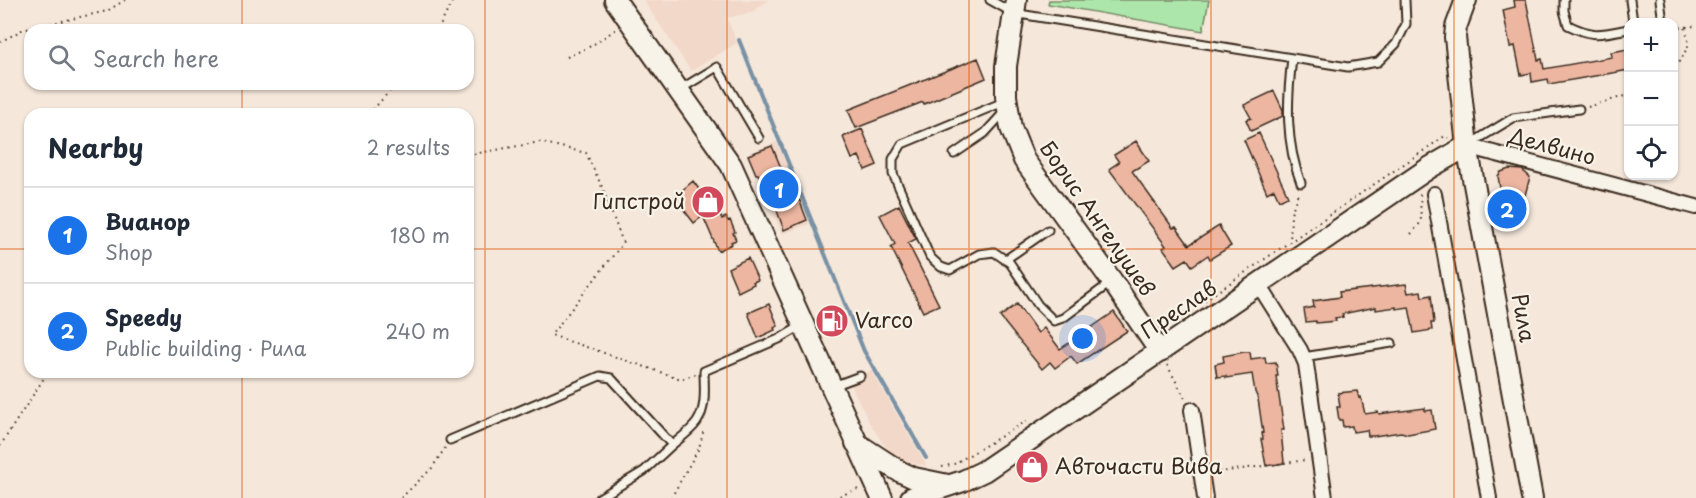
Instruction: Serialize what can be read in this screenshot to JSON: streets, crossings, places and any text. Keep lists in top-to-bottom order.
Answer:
{
  "streets": {
    "street": [
      "Делвино",
      "Борис Ангелушев",
      "Преслав",
      "Рила"
    ]
  },
  "crossings": [
    ["Делвино", "Преслав"],
    ["Делвино", "Рила"],
    ["Борис Ангелушев", "Преслав"],
    ["Преслав", "Рила"]
  ],
  "places": {
    "shop": ["Гипстрой", "Авточасти Вива"],
    "fuel station": ["Varco"]
  },
  "page": {
    "map_buttons": ["+", "−"],
    "search": "Search here",
    "heading": ["Nearby", "2 results"],
    "pins": ["1", "2"],
    "list": [
      {
        "mark": "1",
        "name": "Вианор",
        "note": "Shop",
        "value": "180 m"
      },
      {
        "mark": "2",
        "name": "Speedy",
        "note": "Public building · Рила",
        "value": "240 m"
      }
    ]
  }
}
